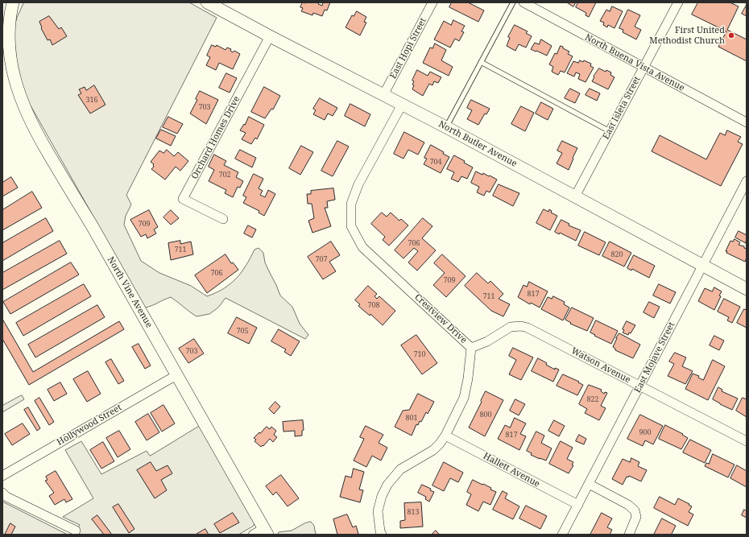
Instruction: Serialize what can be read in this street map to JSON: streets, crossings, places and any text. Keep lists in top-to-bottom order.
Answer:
{
  "streets": {
    "main road": ["North Butler Avenue", "North Vine Avenue"],
    "street": [
      "East Hopi Street",
      "North Buena Vista Avenue",
      "East Isleta Street",
      "Orchard Homes Drive",
      "Crestview Drive",
      "East Mojave Street",
      "Watson Avenue",
      "Hollywood Street",
      "Hallett Avenue"
    ]
  },
  "crossings": [
    ["East Hopi Street", "North Butler Avenue"],
    ["North Buena Vista Avenue", "East Isleta Street"],
    ["East Isleta Street", "North Butler Avenue"],
    ["Orchard Homes Drive", "North Butler Avenue"],
    ["North Butler Avenue", "Crestview Drive"],
    ["North Butler Avenue", "East Mojave Street"],
    ["North Vine Avenue", "Hollywood Street"],
    ["Crestview Drive", "Watson Avenue"],
    ["Crestview Drive", "Hallett Avenue"],
    ["East Mojave Street", "Watson Avenue"],
    ["East Mojave Street", "Hallett Avenue"]
  ],
  "places": ["First United Methodist Church"],
  "house_numbers": [
    "316",
    "703",
    "704",
    "702",
    "709",
    "706",
    "711",
    "820",
    "707",
    "706",
    "709",
    "817",
    "711",
    "708",
    "705",
    "703",
    "710",
    "822",
    "800",
    "801",
    "900",
    "817",
    "813"
  ]
}
